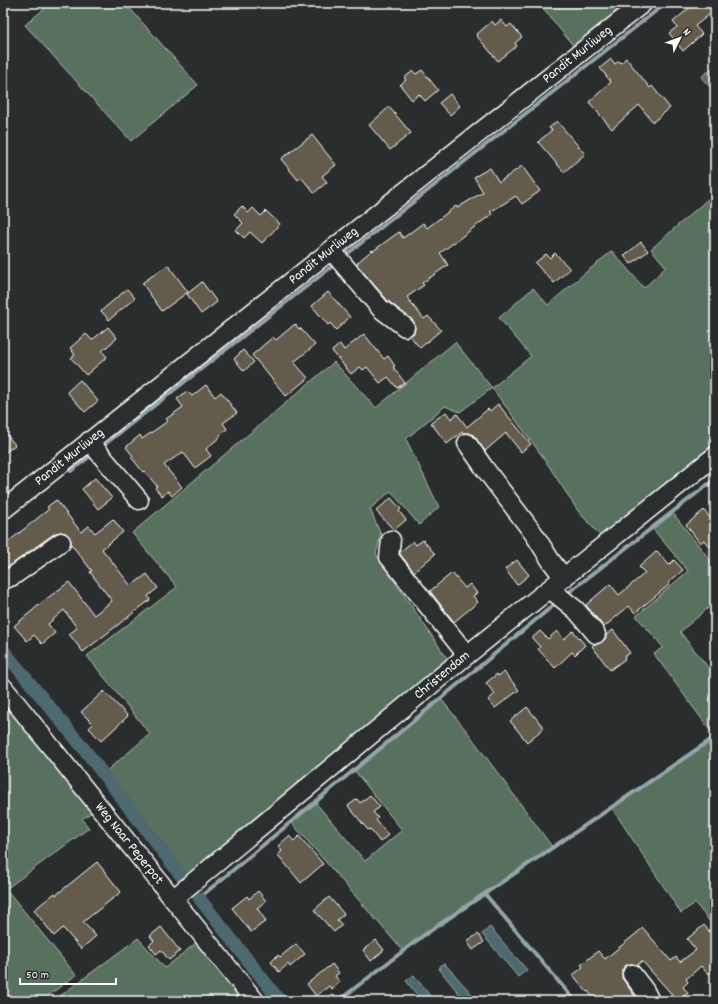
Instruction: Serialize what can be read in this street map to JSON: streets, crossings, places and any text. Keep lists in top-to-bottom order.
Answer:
{
  "streets": {
    "street": ["Pandit Murliweg", "Christendam", "Weg Naar Peperpot"]
  },
  "crossings": [
    ["Christendam", "Weg Naar Peperpot"]
  ],
  "scale_bar": "50 m",
  "north": "top right"
}
